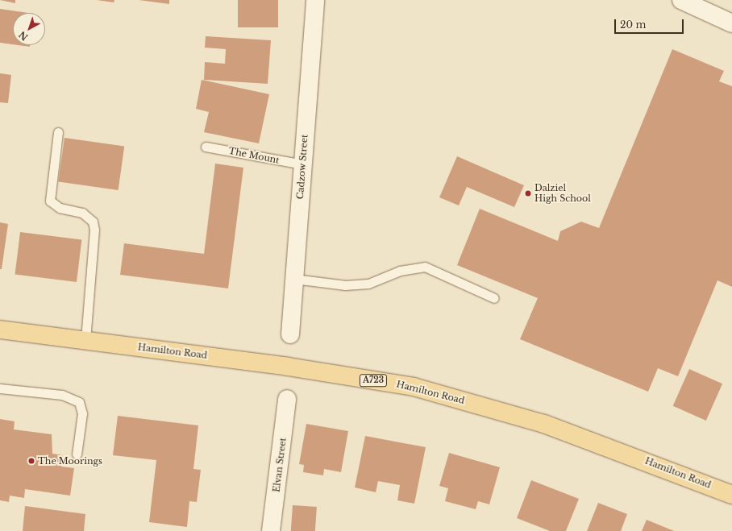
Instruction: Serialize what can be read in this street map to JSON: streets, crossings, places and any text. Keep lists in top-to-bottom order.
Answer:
{
  "streets": {
    "main road": ["Hamilton Road", "A723"],
    "street": ["Cadzow Street", "Elvan Street"],
    "lane": ["The Mount"]
  },
  "crossings": [
    ["The Mount", "Cadzow Street"]
  ],
  "places": ["Dalziel High School", "The Moorings"],
  "scale_bar": "20 m",
  "north": "bottom left"
}
